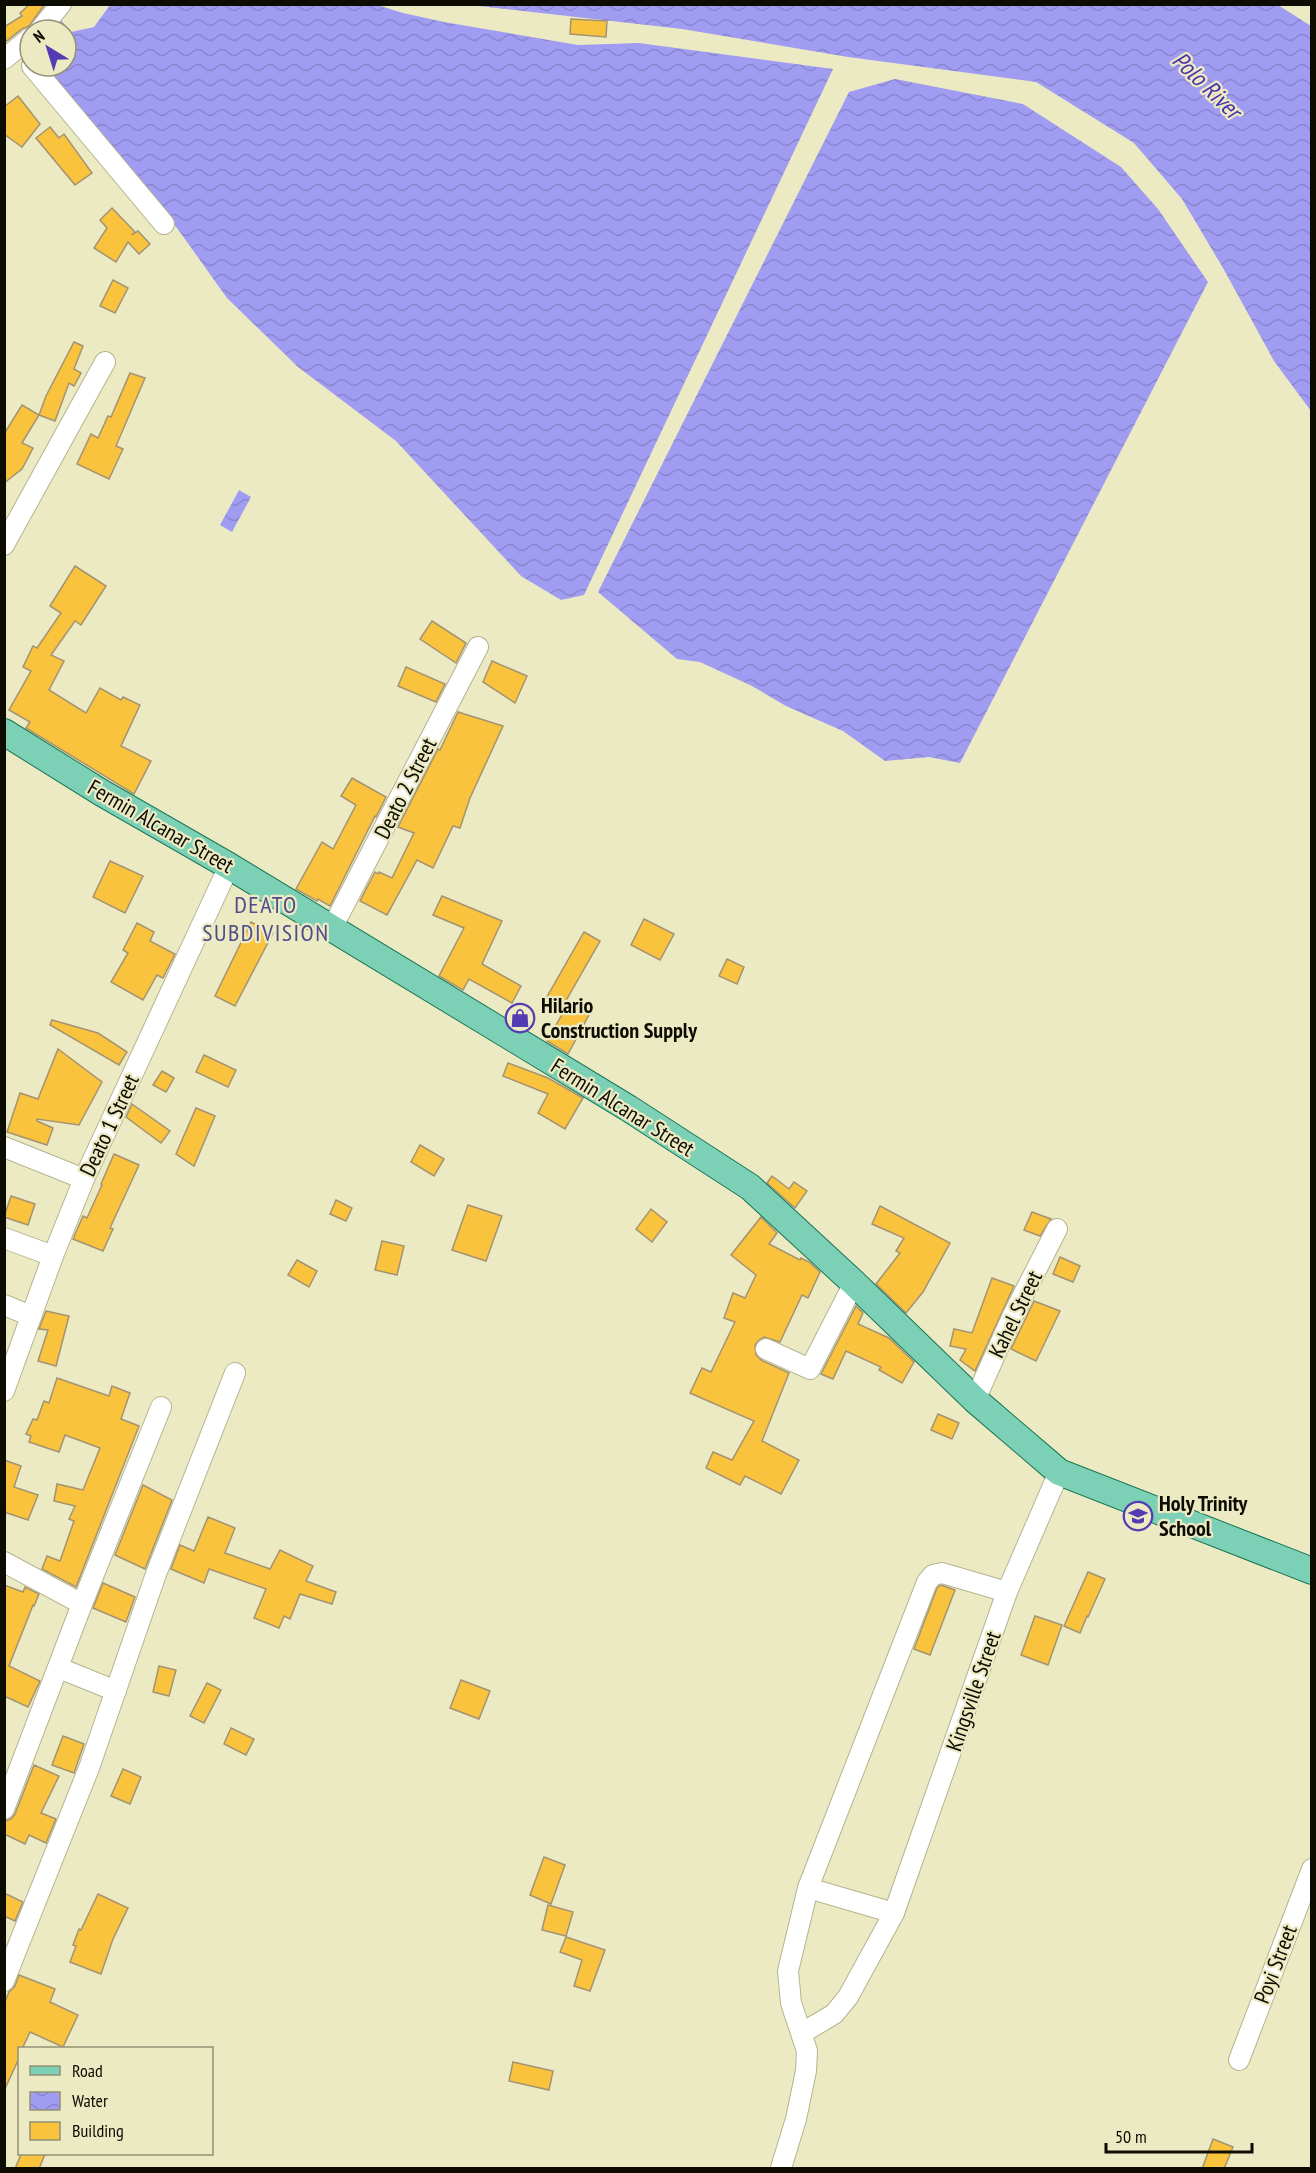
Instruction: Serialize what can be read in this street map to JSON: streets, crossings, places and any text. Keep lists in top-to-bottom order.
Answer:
{
  "streets": {
    "main road": ["Fermin Alcanar Street"],
    "street": [
      "Deato 2 Street",
      "Deato 1 Street",
      "Kahel Street",
      "Kingsville Street",
      "Poyi Street"
    ]
  },
  "crossings": [
    ["Deato 2 Street", "Fermin Alcanar Street"],
    ["Fermin Alcanar Street", "Deato 1 Street"],
    ["Fermin Alcanar Street", "Kahel Street"],
    ["Fermin Alcanar Street", "Kingsville Street"]
  ],
  "districts": ["DEATO SUBDIVISION"],
  "water": ["Polo River"],
  "places": {
    "shop": ["Hilario Construction Supply"],
    "school or university": ["Holy Trinity School"]
  },
  "legend": ["Road", "Water", "Building"],
  "scale_bar": "50 m",
  "north": "top left"
}
